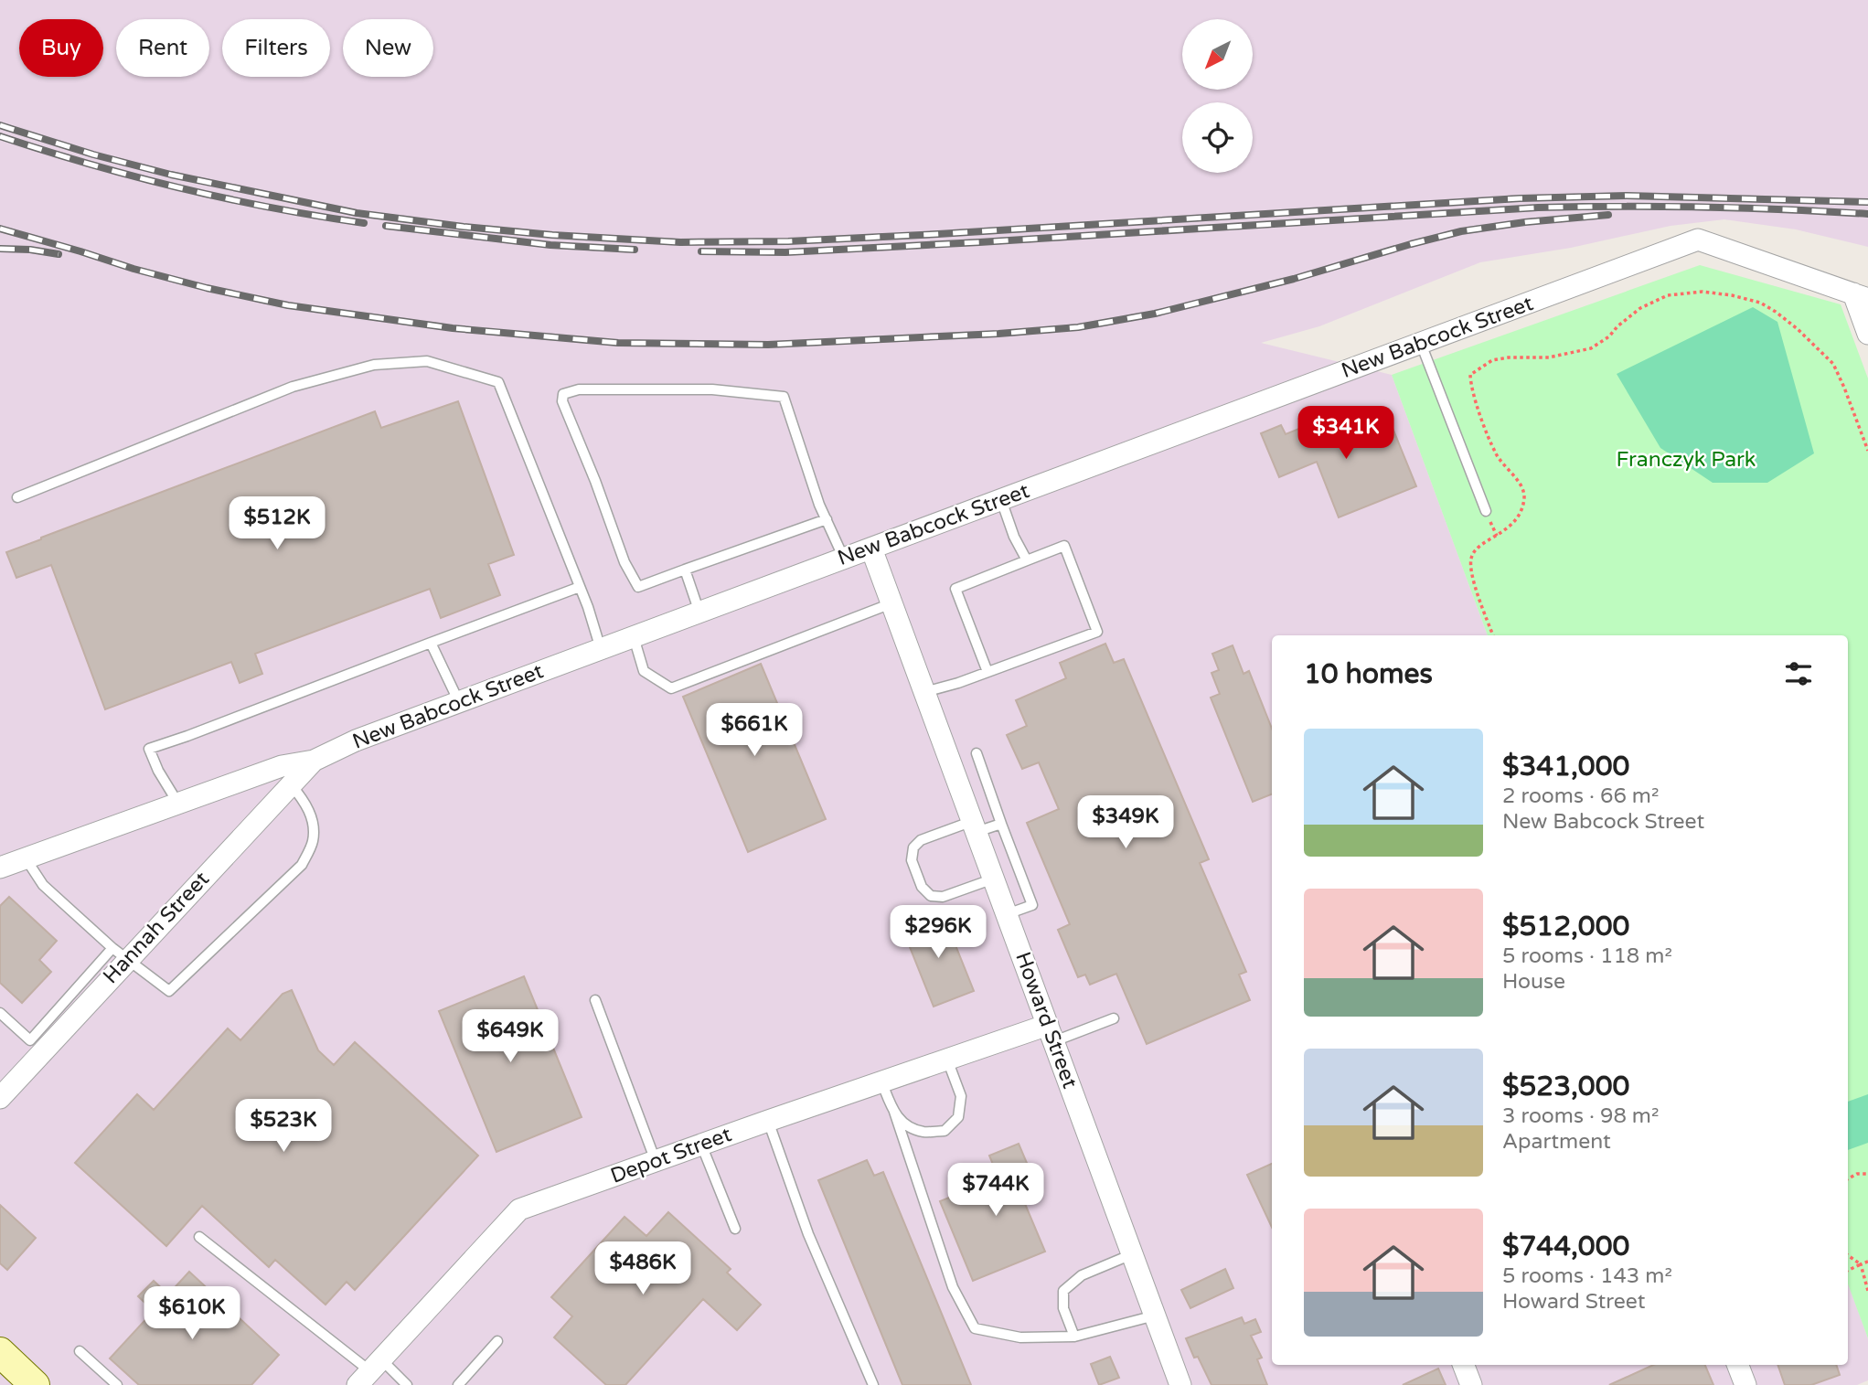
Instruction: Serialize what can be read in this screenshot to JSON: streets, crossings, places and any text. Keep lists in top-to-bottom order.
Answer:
{
  "streets": {
    "street": [
      "New Babcock Street",
      "Hannah Street",
      "Howard Street",
      "Depot Street"
    ]
  },
  "crossings": [
    ["New Babcock Street", "Hannah Street"],
    ["New Babcock Street", "Howard Street"],
    ["Howard Street", "Depot Street"]
  ],
  "parks": ["Franczyk Park"],
  "north": "bottom left",
  "page": {
    "chip": [
      "Buy",
      "Rent",
      "Filters",
      "New"
    ],
    "price": [
      "$341K",
      "$512K",
      "$661K",
      "$349K",
      "$296K",
      "$649K",
      "$523K",
      "$744K",
      "$486K",
      "$610K"
    ],
    "heading": "10 homes",
    "list": [
      {
        "name": "$341,000",
        "note": "2 rooms · 66 m² · New Babcock Street"
      },
      {
        "name": "$512,000",
        "note": "5 rooms · 118 m² · House"
      },
      {
        "name": "$523,000",
        "note": "3 rooms · 98 m² · Apartment"
      },
      {
        "name": "$744,000",
        "note": "5 rooms · 143 m² · Howard Street"
      }
    ]
  }
}
